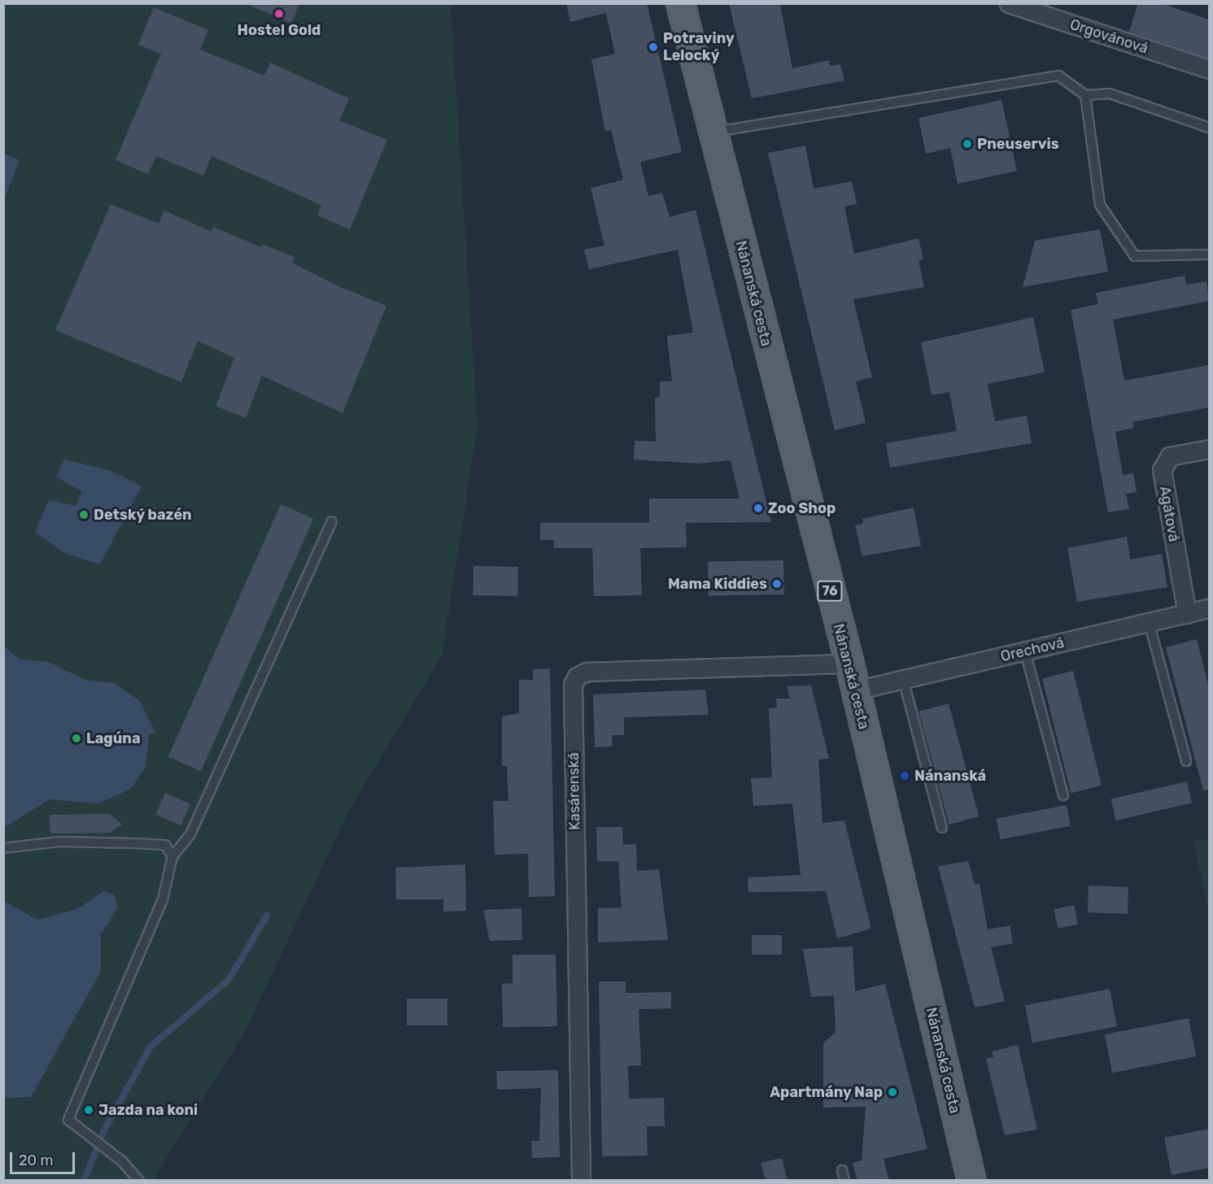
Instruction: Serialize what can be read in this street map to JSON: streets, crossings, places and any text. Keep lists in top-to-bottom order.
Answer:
{
  "streets": {
    "main road": ["Nánanská cesta", "76"],
    "street": [
      "Orgovánová",
      "Agátová",
      "Orechová",
      "Kasárenská"
    ]
  },
  "crossings": [
    ["Nánanská cesta", "Orechová"],
    ["Nánanská cesta", "Kasárenská"],
    ["Agátová", "Orechová"]
  ],
  "places": [
    "Hostel Gold",
    "Potraviny Lelocký",
    "Pneuservis",
    "Zoo Shop",
    "Detský bazén",
    "Mama Kiddies",
    "Lagúna",
    "Nánanská",
    "Apartmány Nap",
    "Jazda na koni"
  ],
  "scale_bar": "20 m"
}
